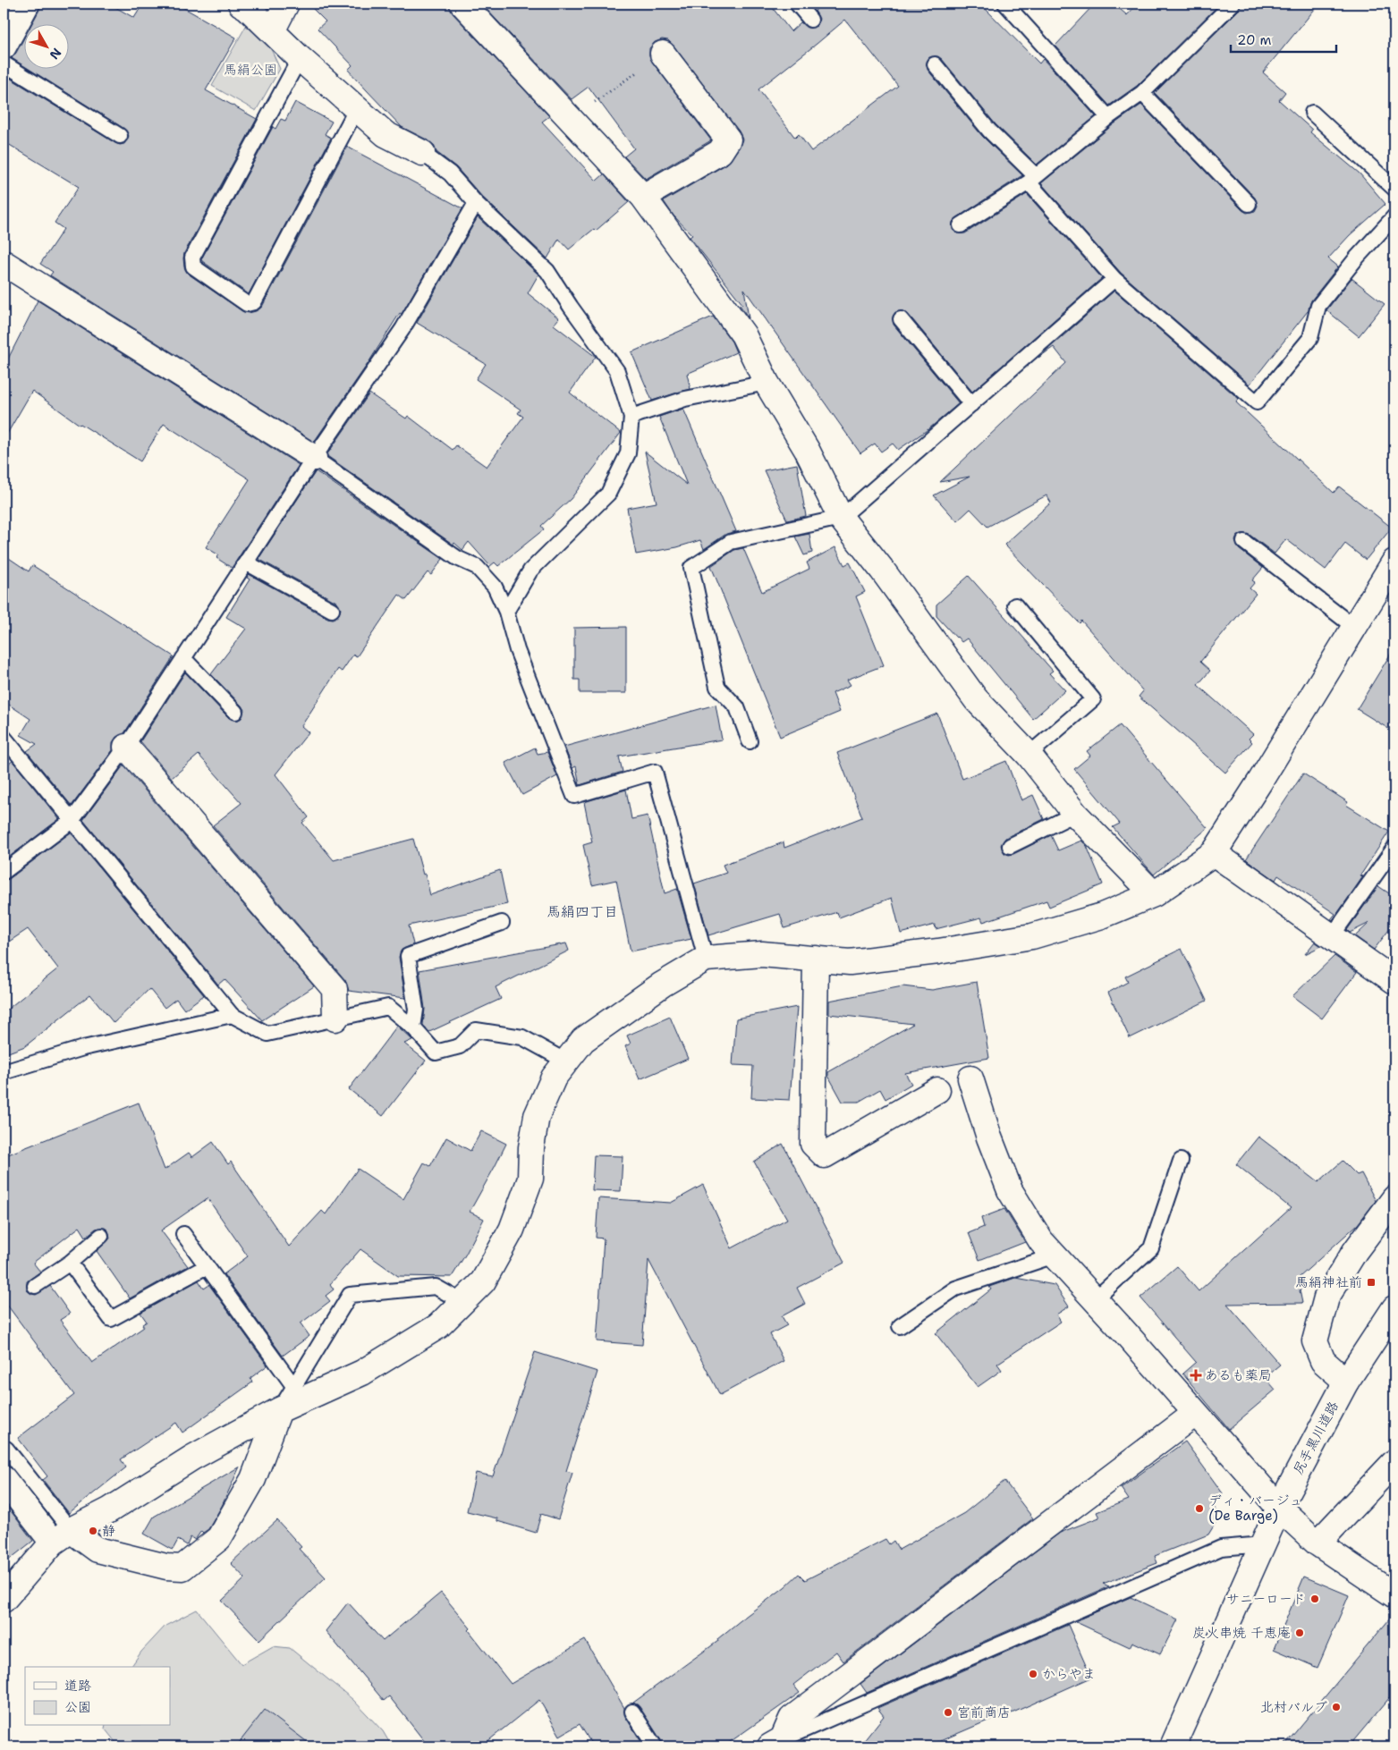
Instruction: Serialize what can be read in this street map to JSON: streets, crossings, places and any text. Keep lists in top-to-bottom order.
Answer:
{
  "streets": {
    "street": ["尻手黒川道路"]
  },
  "districts": ["馬絹四丁目"],
  "parks": ["馬絹公園"],
  "places": {
    "transit": ["馬絹神社前"],
    "health": ["あるも薬局"],
    "other": [
      "ディ・バージュ (De Barge)",
      "静",
      "サニーロード",
      "炭火串焼 千恵庵",
      "からやま",
      "北村バルブ",
      "宮前商店"
    ]
  },
  "legend": ["道路", "公園"],
  "scale_bar": "20 m",
  "north": "bottom right"
}
